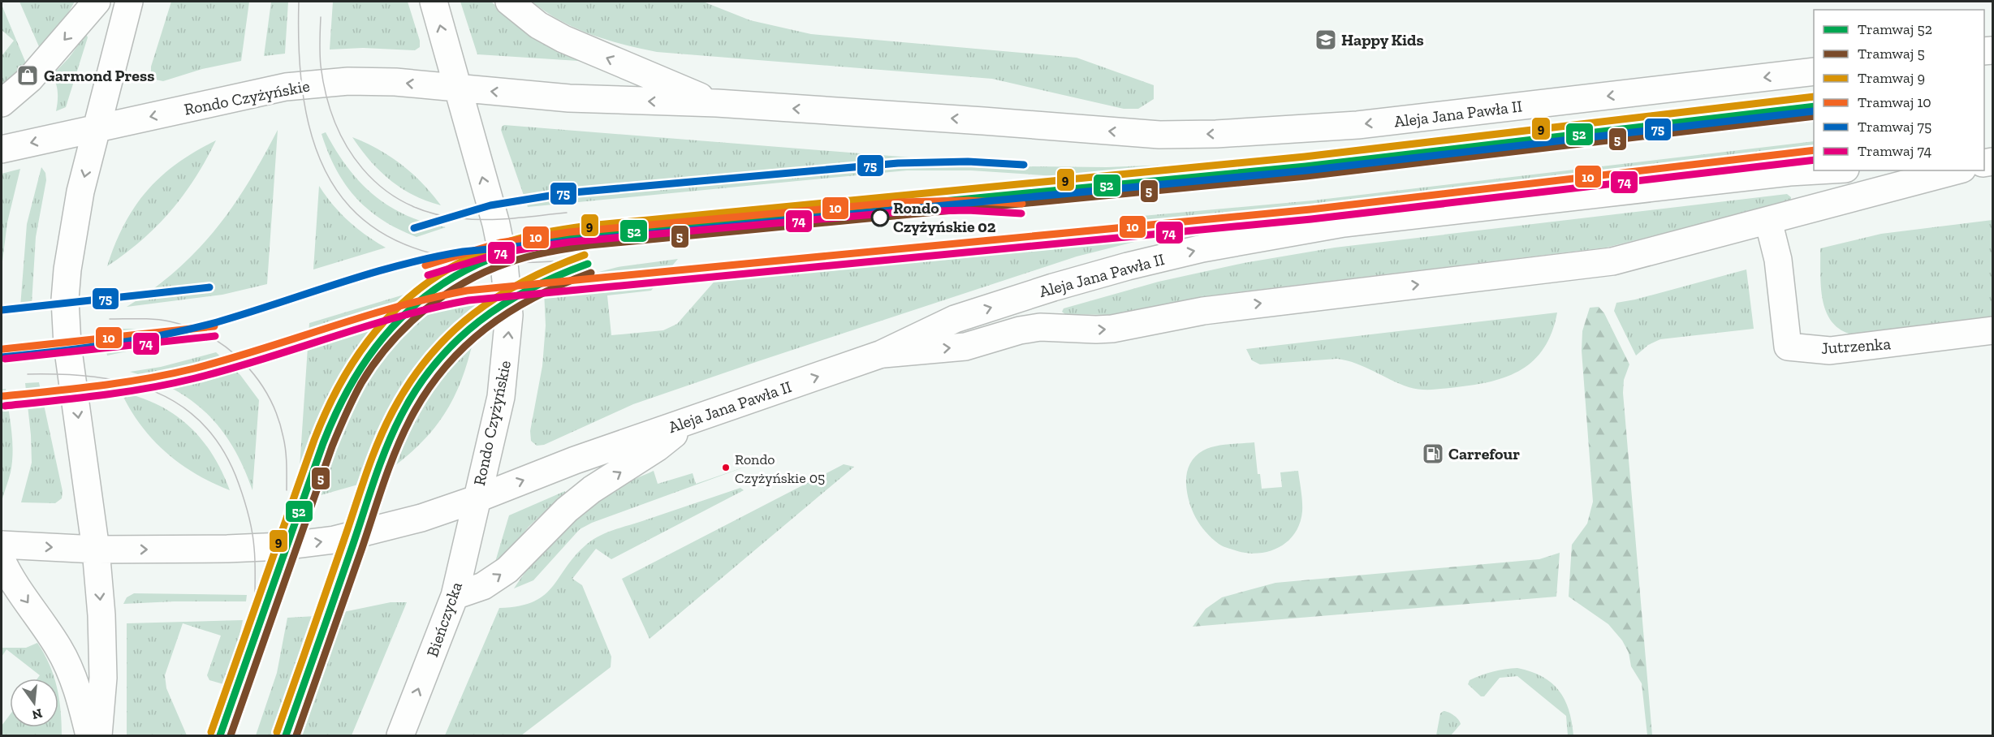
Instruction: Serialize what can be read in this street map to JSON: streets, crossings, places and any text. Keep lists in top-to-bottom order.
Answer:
{
  "streets": {
    "main road": [
      "Rondo Czyżyńskie",
      "Aleja Jana Pawła II",
      "Jutrzenka",
      "Bieńczycka"
    ]
  },
  "crossings": [
    ["Rondo Czyżyńskie", "Aleja Jana Pawła II"],
    ["Rondo Czyżyńskie", "Bieńczycka"],
    ["Aleja Jana Pawła II", "Bieńczycka"]
  ],
  "one_way": ["Bieńczycka"],
  "places": {
    "school or university": ["Happy Kids"],
    "shop": ["Garmond Press"],
    "other": ["Rondo Czyżyńskie 02", "Rondo Czyżyńskie 05"],
    "fuel station": ["Carrefour"]
  },
  "lines": [
    "tram line 9",
    "tram line 52",
    "tram line 75",
    "tram line 5",
    "tram line 10",
    "tram line 74"
  ],
  "legend": [
    "Tramwaj 52",
    "Tramwaj 5",
    "Tramwaj 9",
    "Tramwaj 10",
    "Tramwaj 75",
    "Tramwaj 74"
  ],
  "north": "bottom"
}
